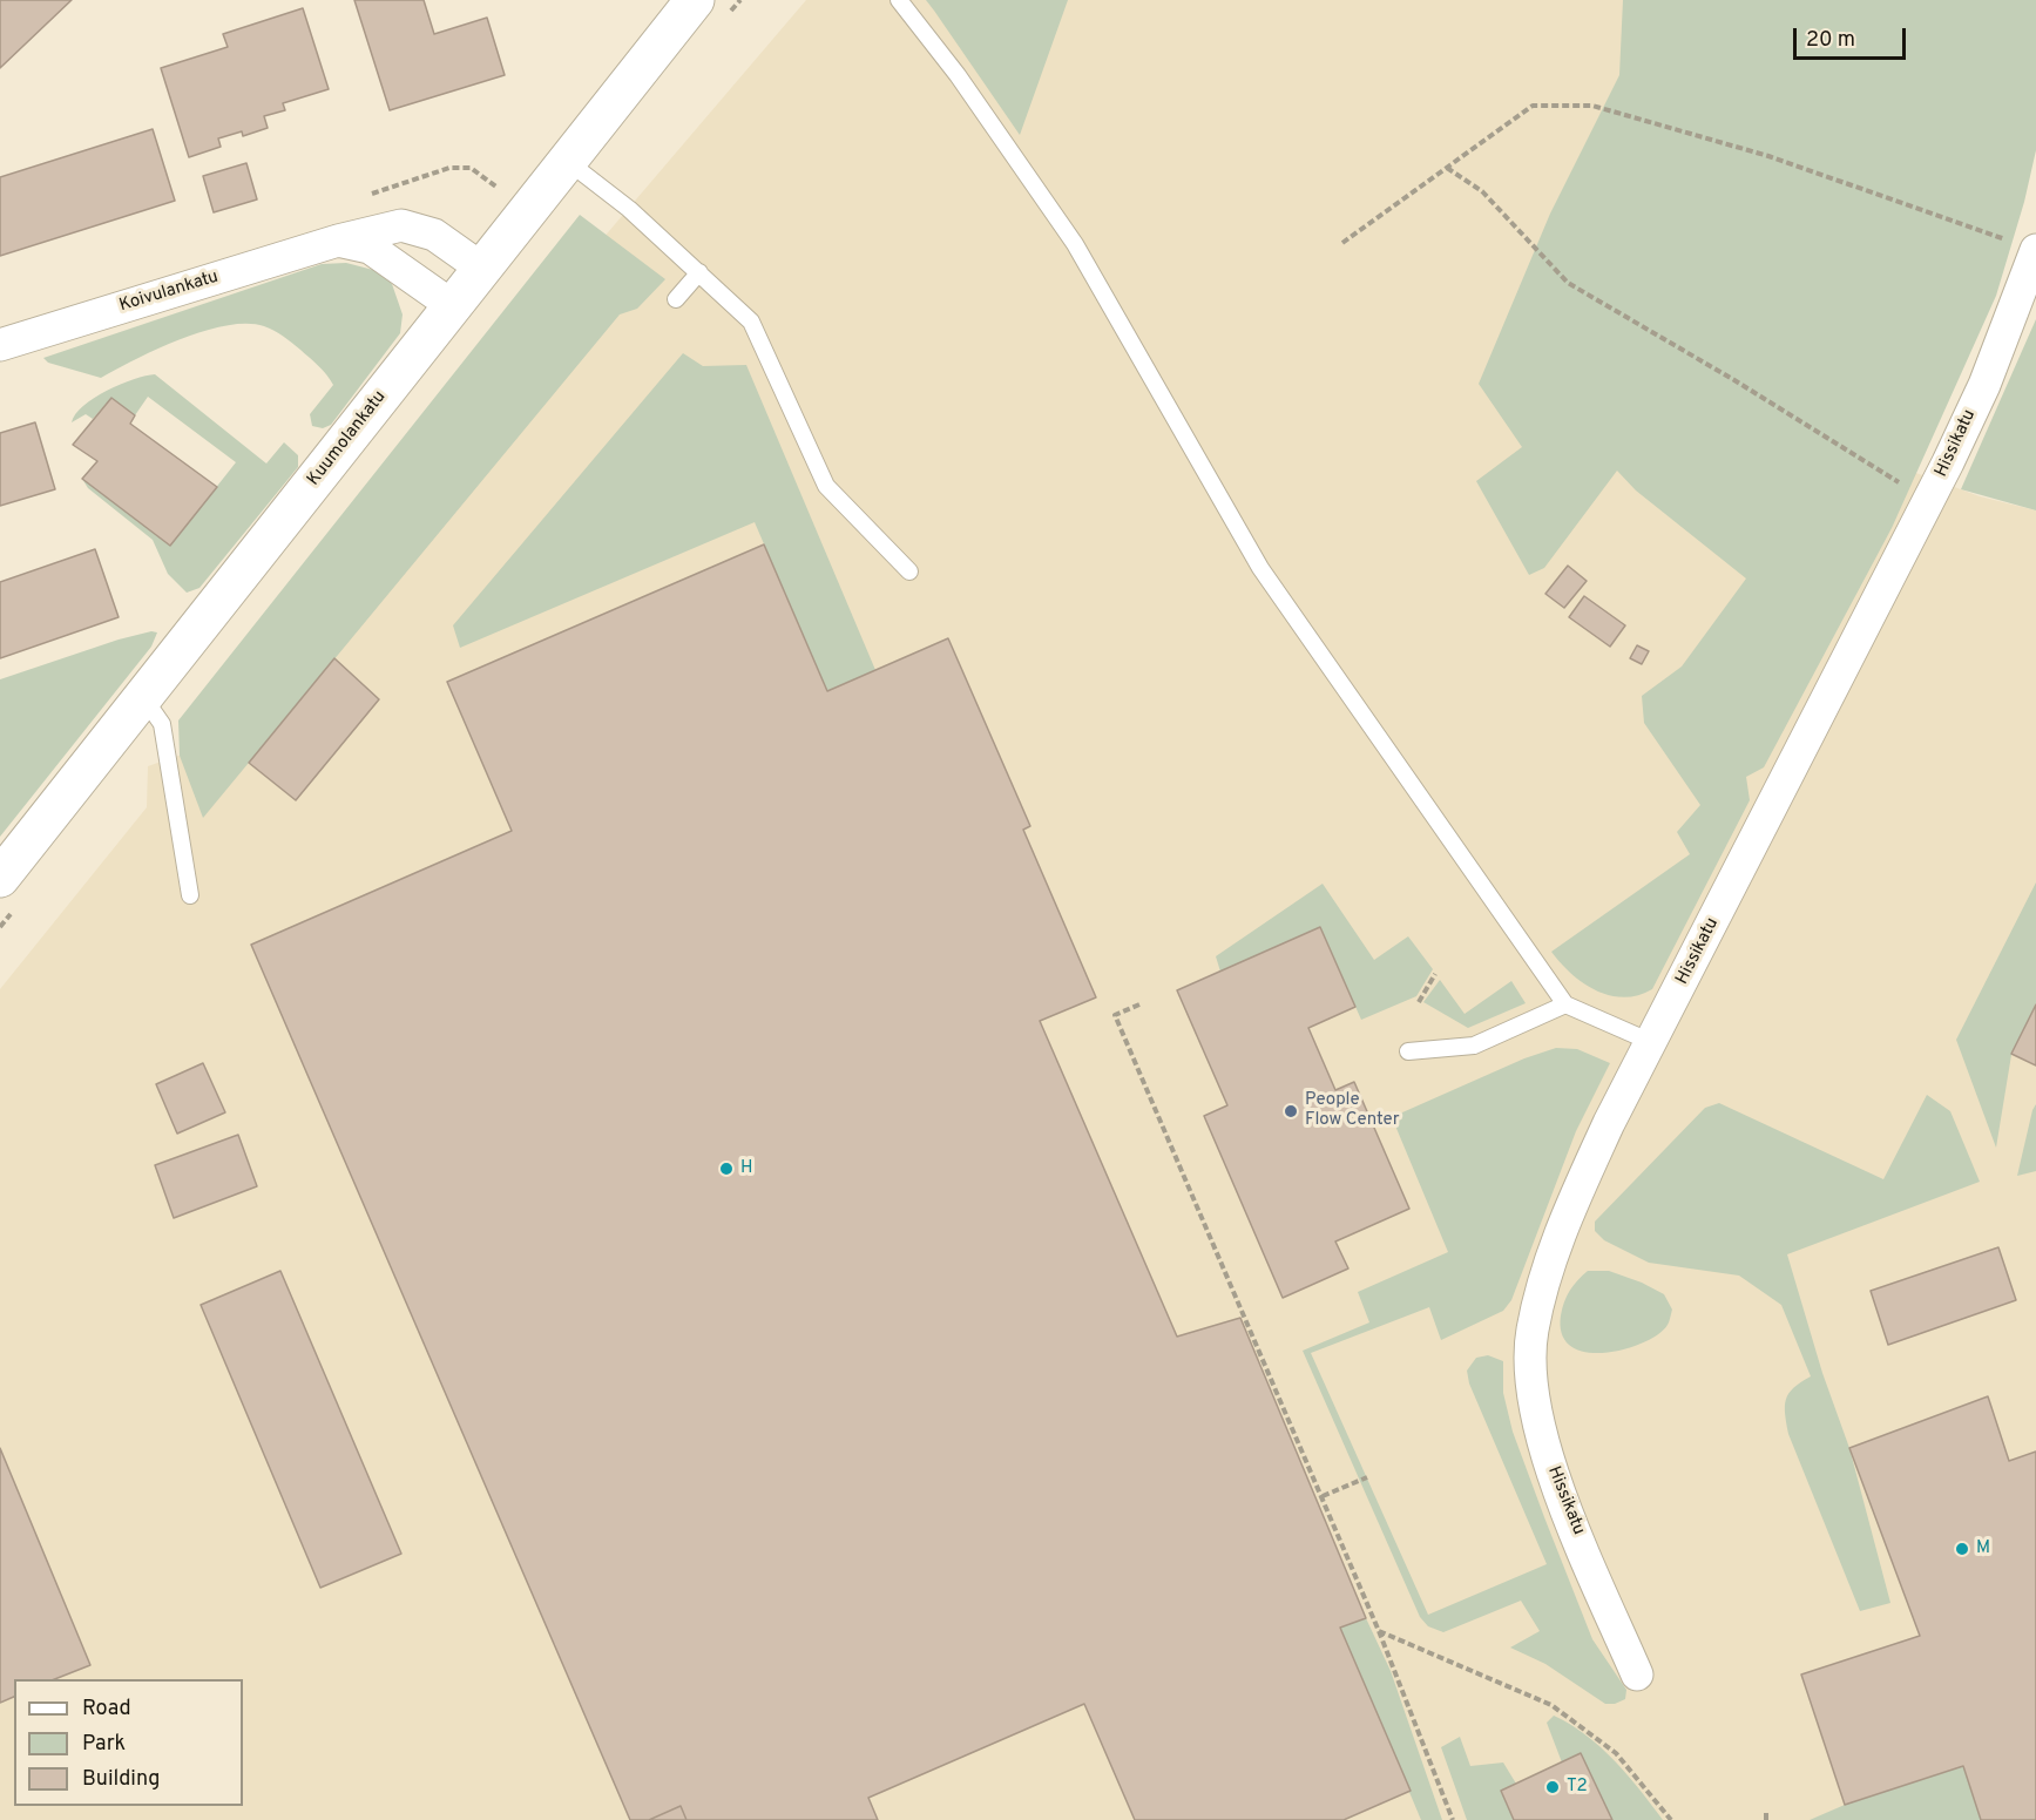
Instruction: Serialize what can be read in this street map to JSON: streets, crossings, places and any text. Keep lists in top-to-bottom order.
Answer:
{
  "streets": {
    "street": ["Koivulankatu", "Kuumolankatu", "Hissikatu"]
  },
  "crossings": [
    ["Koivulankatu", "Kuumolankatu"]
  ],
  "places": [
    "People Flow Center",
    "H",
    "M",
    "T2"
  ],
  "legend": ["Road", "Park", "Building"],
  "scale_bar": "20 m"
}
